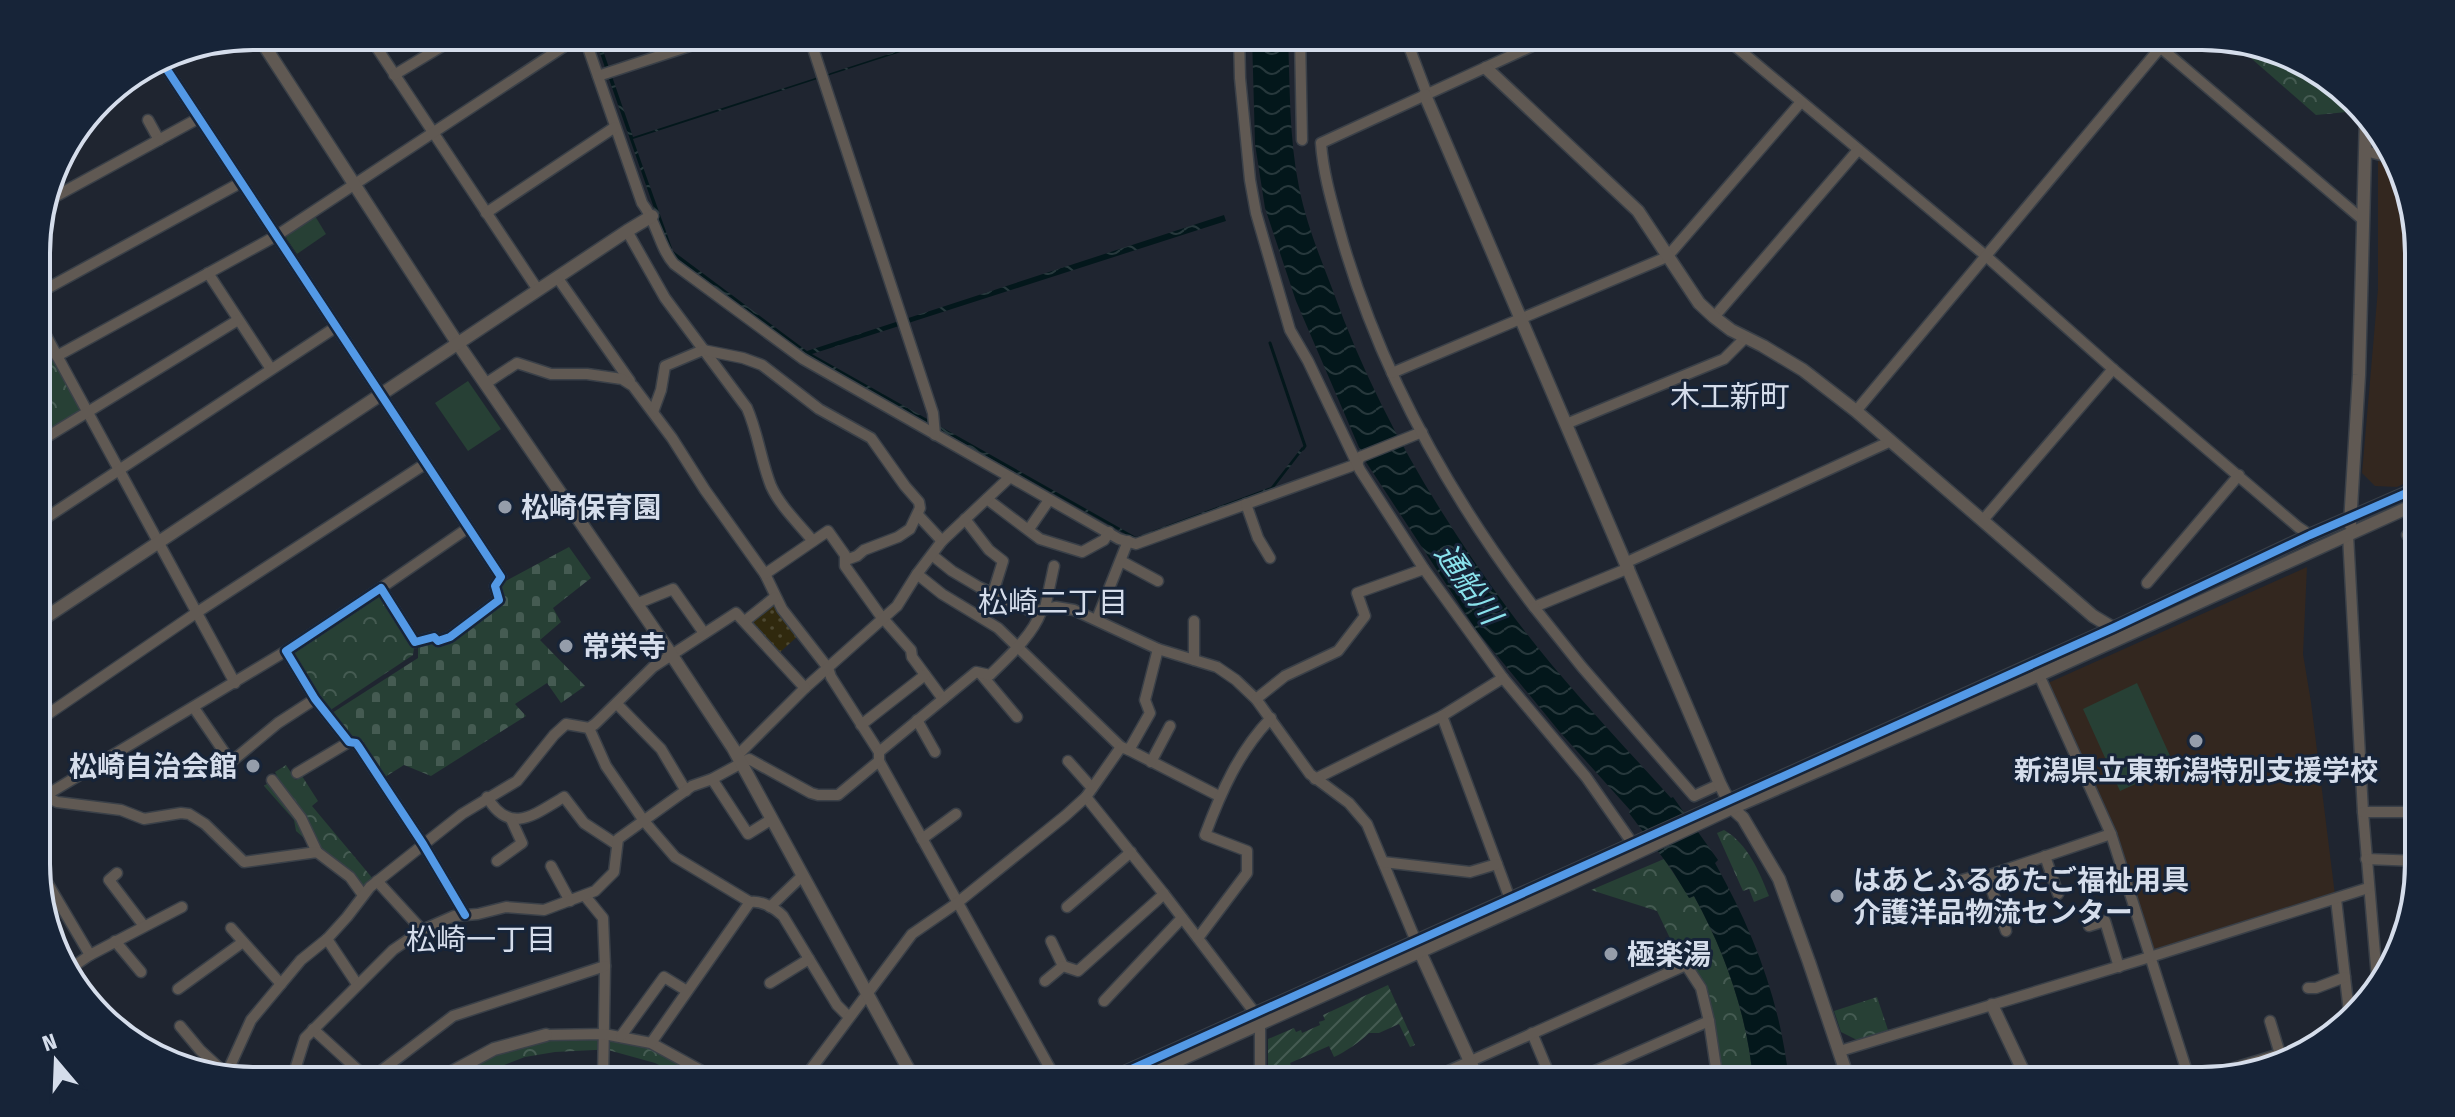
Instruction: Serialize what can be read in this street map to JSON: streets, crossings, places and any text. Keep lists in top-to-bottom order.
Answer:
{
  "districts": ["木工新町", "松崎二丁目", "松崎一丁目"],
  "water": ["通船川"],
  "places": [
    "松崎保育園",
    "常栄寺",
    "新潟県立東新潟特別支援学校",
    "松崎自治会館",
    "はあとふるあたご福祉用具 介護洋品物流センター",
    "極楽湯"
  ],
  "north": "top"
}
